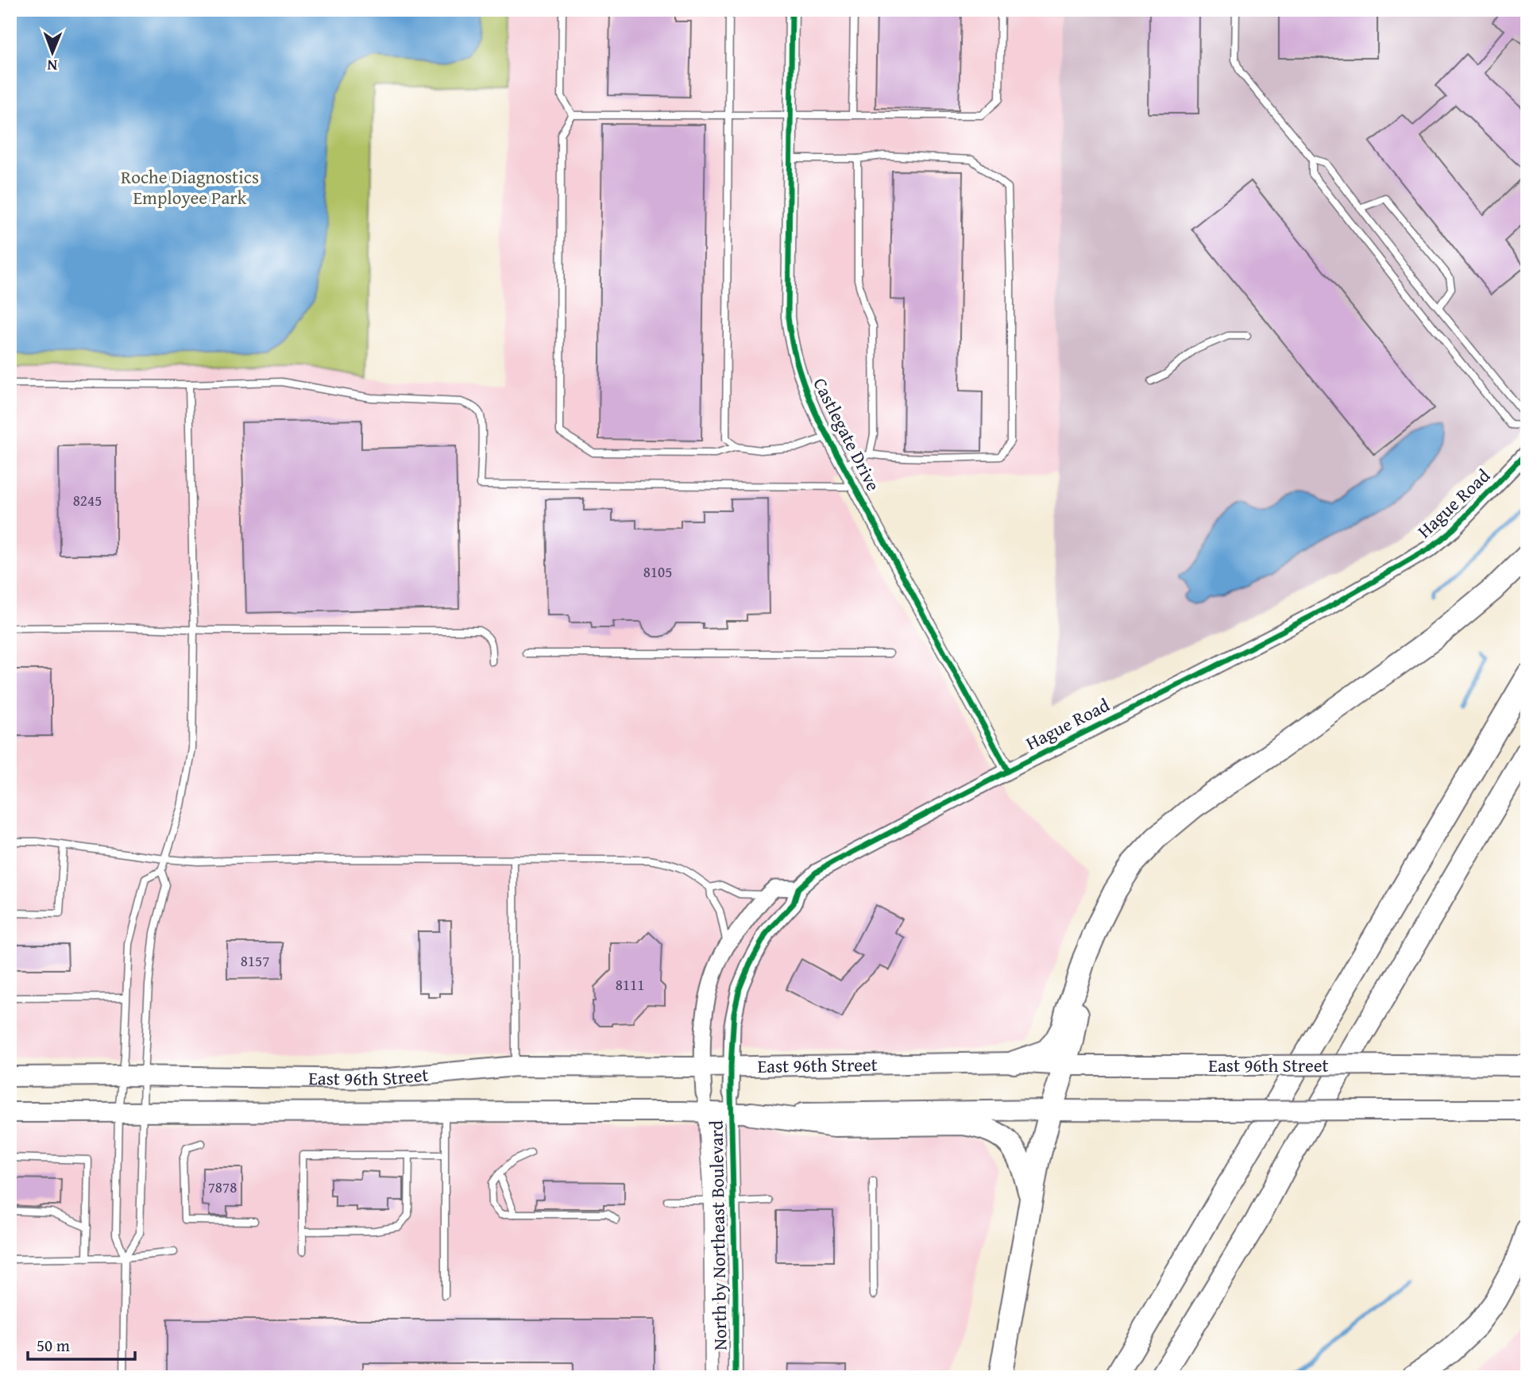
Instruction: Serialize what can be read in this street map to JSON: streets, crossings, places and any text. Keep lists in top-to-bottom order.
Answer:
{
  "streets": {
    "main road": ["East 96th Street"],
    "street": ["Castlegate Drive", "Hague Road", "North by Northeast Boulevard"]
  },
  "crossings": [
    ["Castlegate Drive", "Hague Road"],
    ["Hague Road", "East 96th Street"],
    ["Hague Road", "North by Northeast Boulevard"],
    ["East 96th Street", "North by Northeast Boulevard"]
  ],
  "parks": ["Roche Diagnostics Employee Park"],
  "house_numbers": [
    "8245",
    "8105",
    "8157",
    "8111",
    "7878"
  ],
  "scale_bar": "50 m",
  "north": "bottom"
}
